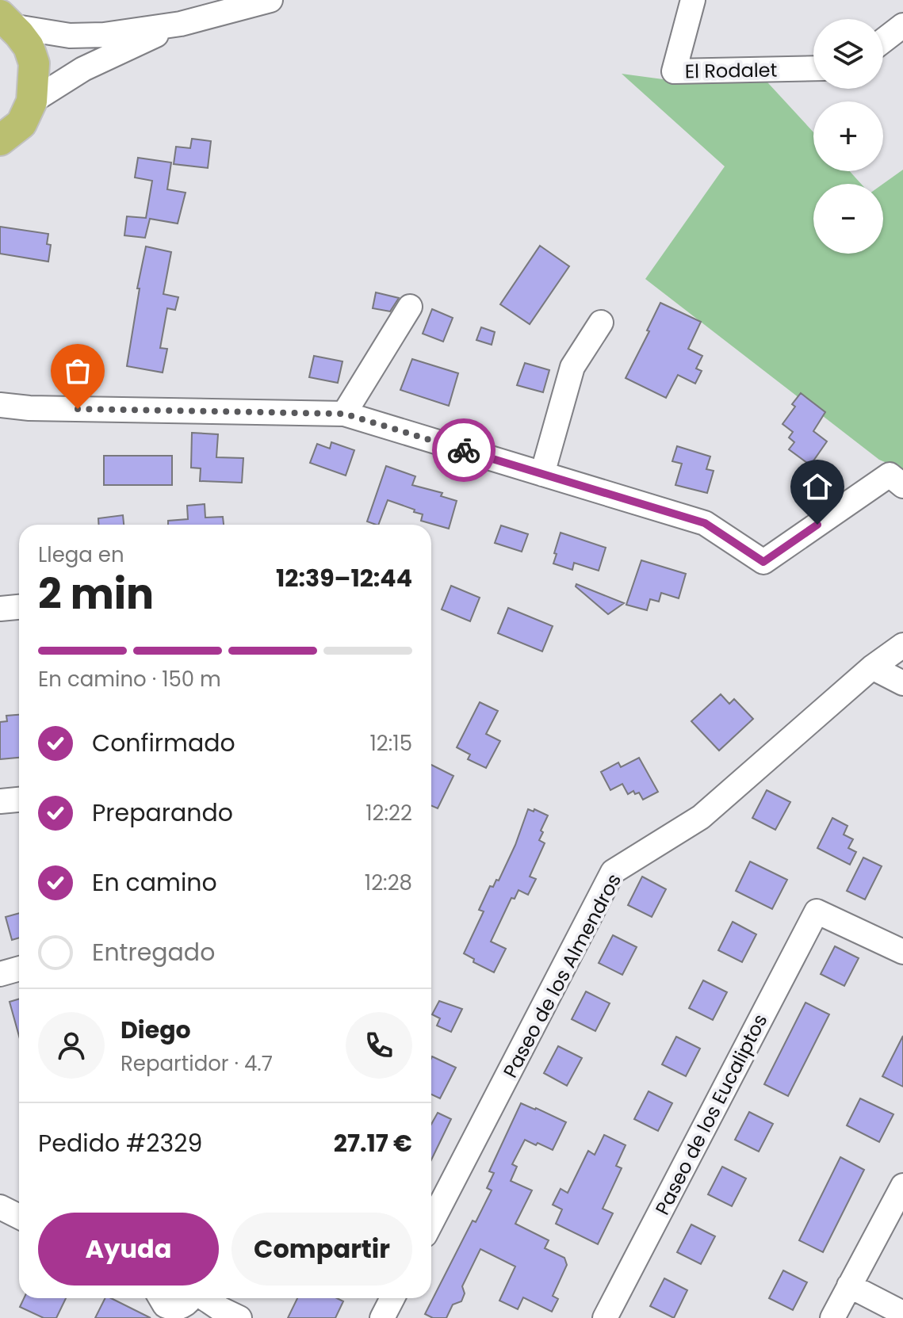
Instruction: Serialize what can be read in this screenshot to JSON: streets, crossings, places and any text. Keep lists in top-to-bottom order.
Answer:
{
  "streets": {
    "street": ["El Rodalet", "Paseo de los Almendros", "Paseo de los Eucaliptos"]
  },
  "page": {
    "map_buttons": ["+", "−"],
    "heading": ["2 min", "Llega en", "12:39–12:44"],
    "panel": [
      "Diego",
      "Repartidor · 4.7",
      "Pedido #2329",
      "27.17 €"
    ],
    "bar": "En camino · 150 m",
    "list": [
      ["Confirmado", "12:15"],
      ["Preparando", "12:22"],
      ["En camino", "12:28"],
      "Entregado"
    ],
    "buttons": ["Ayuda", "Compartir"]
  }
}
